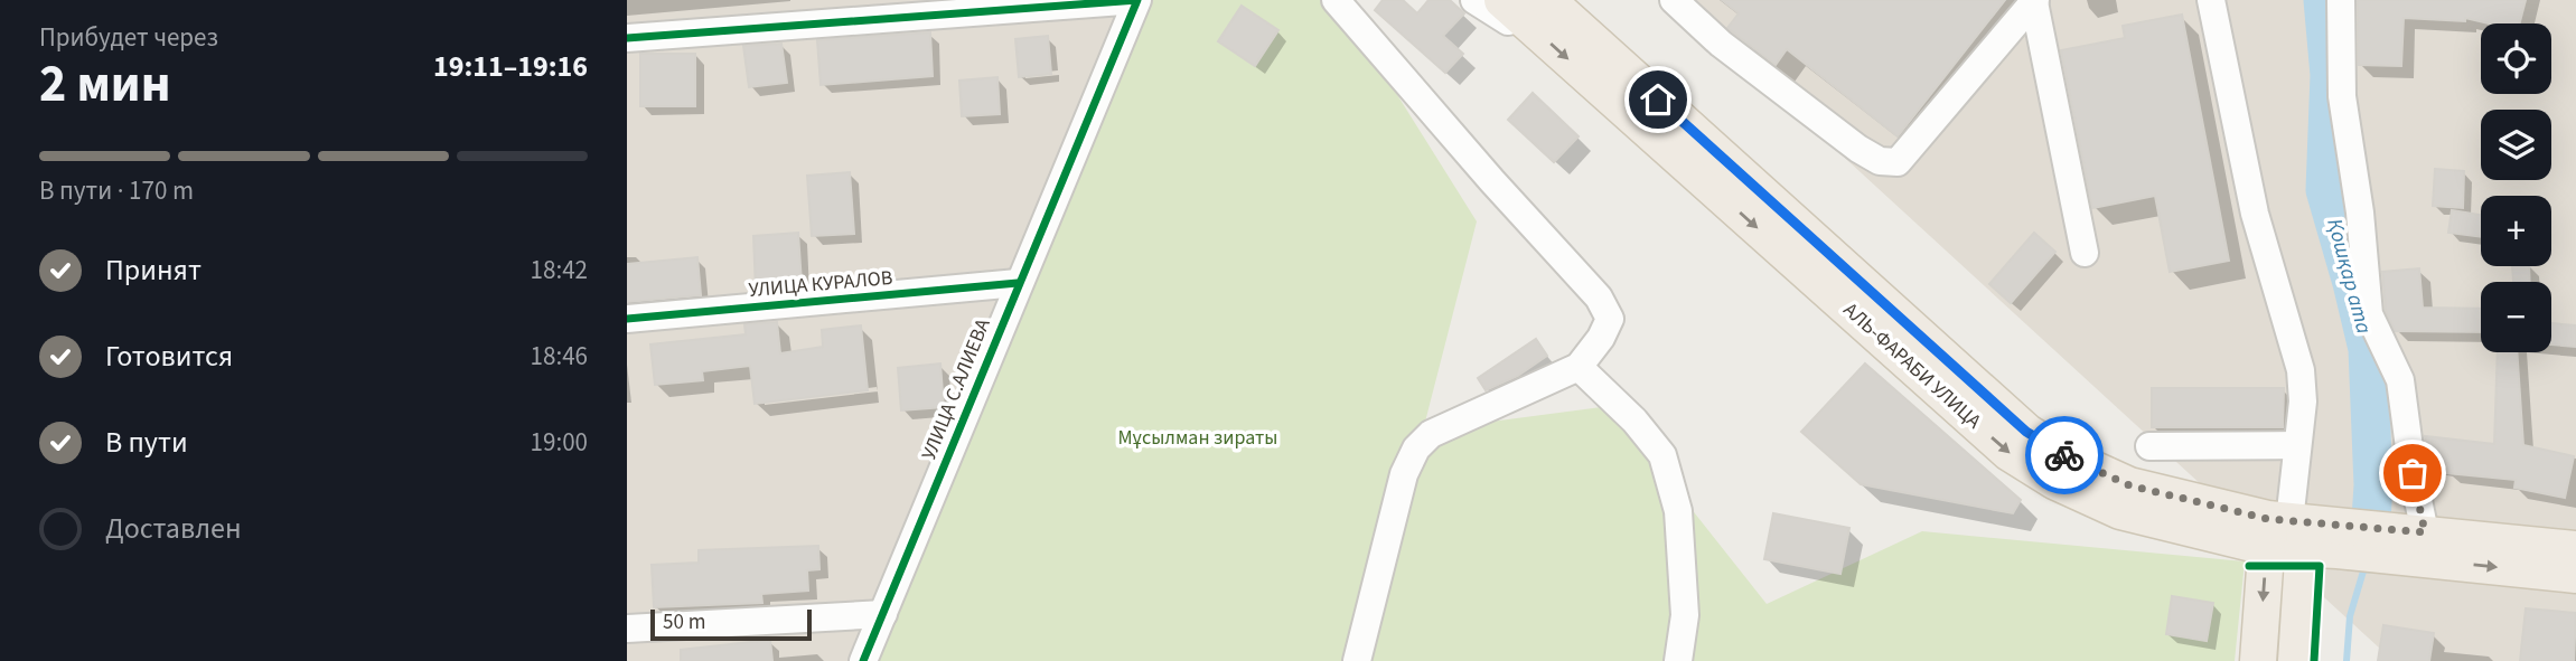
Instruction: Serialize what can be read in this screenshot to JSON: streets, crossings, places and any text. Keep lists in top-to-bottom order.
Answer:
{
  "streets": {
    "main road": ["АЛЬ-ФАРАБИ УЛИЦА"],
    "street": ["УЛИЦА КУРАЛОВ", "УЛИЦА С.АЛИЕВА"]
  },
  "crossings": [
    ["УЛИЦА КУРАЛОВ", "УЛИЦА С.АЛИЕВА"]
  ],
  "water": ["Қошқар ата"],
  "parks": ["Мұсылман зираты"],
  "scale_bar": "50 m",
  "page": {
    "heading": ["2 мин", "Прибудет через", "19:11–19:16"],
    "map_buttons": ["+", "−"],
    "bar": "В пути · 170 m",
    "list": [
      ["Принят", "18:42"],
      ["Готовится", "18:46"],
      ["В пути", "19:00"],
      "Доставлен"
    ],
    "scale": "50 m"
  }
}
